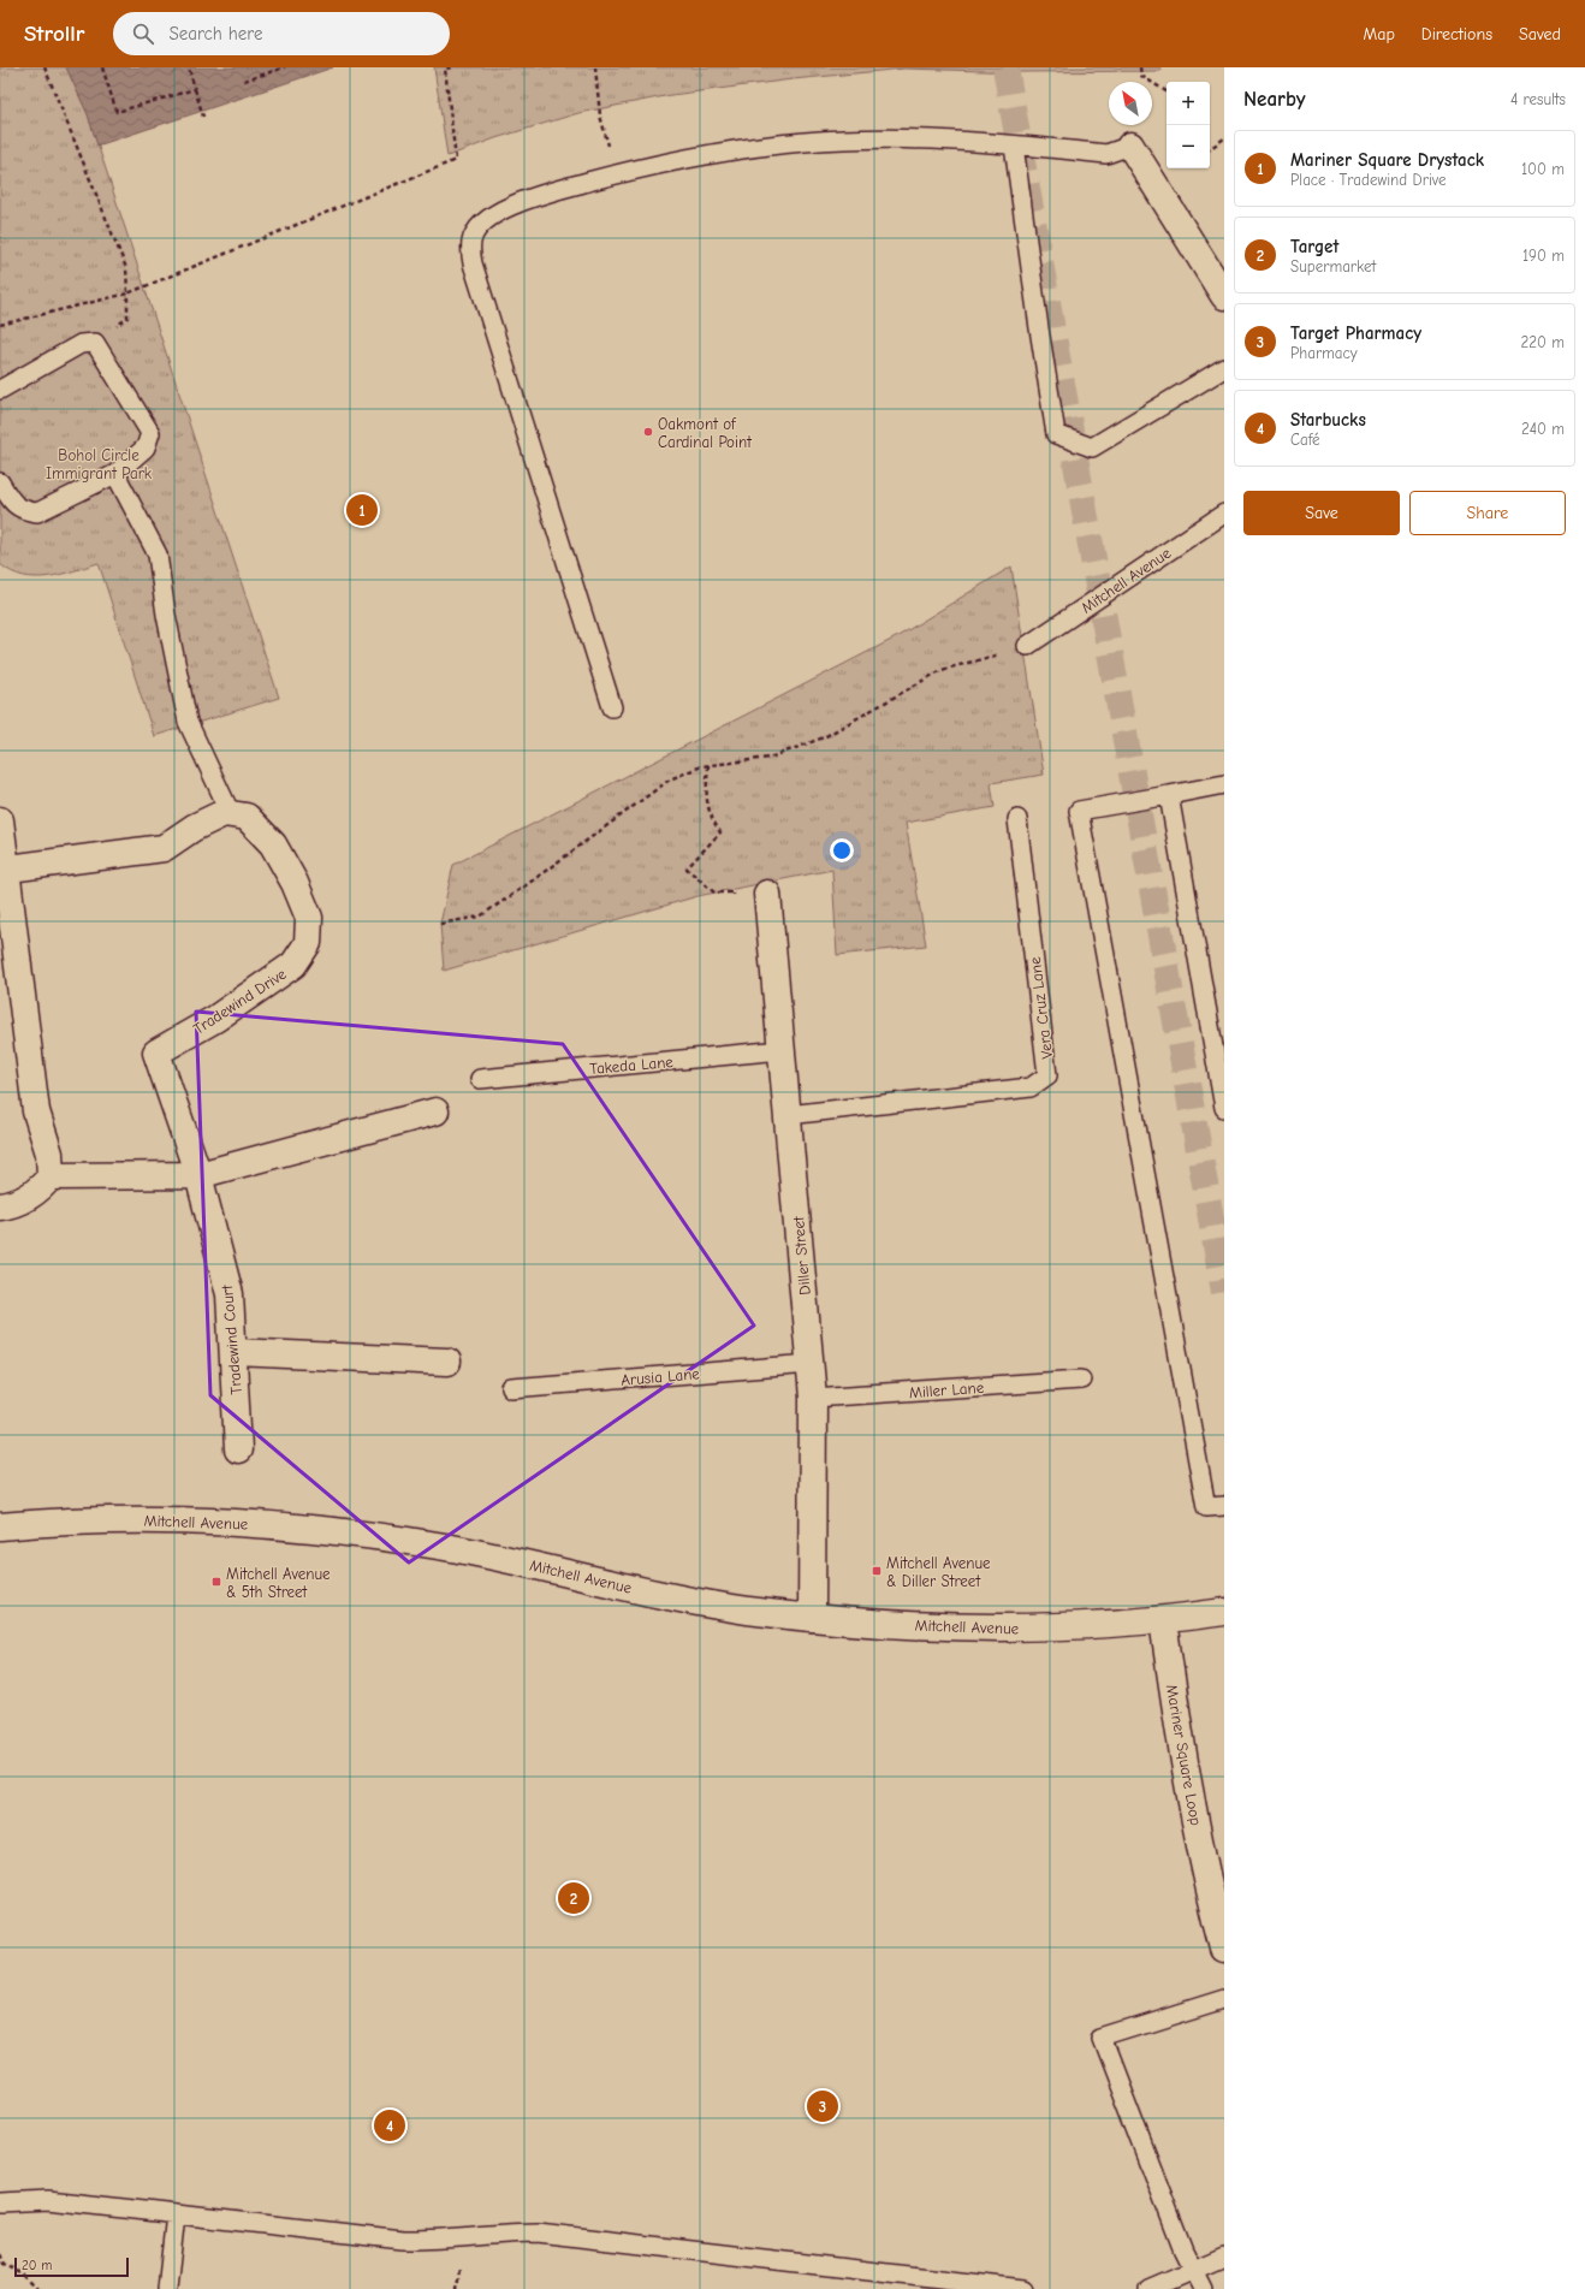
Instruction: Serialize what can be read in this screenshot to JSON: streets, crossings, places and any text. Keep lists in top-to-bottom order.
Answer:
{
  "streets": {
    "street": [
      "Mitchell Avenue",
      "Tradewind Drive",
      "Diller Street",
      "Tradewind Court",
      "Mariner Square Loop"
    ],
    "lane": [
      "Vera Cruz Lane",
      "Takeda Lane",
      "Arusia Lane",
      "Miller Lane"
    ]
  },
  "crossings": [
    ["Mitchell Avenue", "Diller Street"],
    ["Mitchell Avenue", "Mariner Square Loop"],
    ["Tradewind Drive", "Tradewind Court"],
    ["Vera Cruz Lane", "Diller Street"],
    ["Takeda Lane", "Diller Street"],
    ["Diller Street", "Arusia Lane"],
    ["Diller Street", "Miller Lane"]
  ],
  "parks": ["Bohol Circle Immigrant Park"],
  "places": {
    "other": ["Oakmont of Cardinal Point"],
    "transit": ["Mitchell Avenue & Diller Street", "Mitchell Avenue & 5th Street"]
  },
  "scale_bar": "20 m",
  "north": "top left",
  "page": {
    "header": "Strollr",
    "search": "Search here",
    "nav": ["Map", "Directions", "Saved"],
    "heading": ["Nearby", "4 results"],
    "map_buttons": ["+", "−"],
    "list": [
      {
        "mark": "1",
        "name": "Mariner Square Drystack",
        "note": "Place · Tradewind Drive",
        "value": "100 m"
      },
      {
        "mark": "2",
        "name": "Target",
        "note": "Supermarket",
        "value": "190 m"
      },
      {
        "mark": "3",
        "name": "Target Pharmacy",
        "note": "Pharmacy",
        "value": "220 m"
      },
      {
        "mark": "4",
        "name": "Starbucks",
        "note": "Café",
        "value": "240 m"
      }
    ],
    "buttons": ["Save", "Share"],
    "pins": [
      "1",
      "2",
      "3",
      "4"
    ],
    "scale": "20 m"
  }
}
